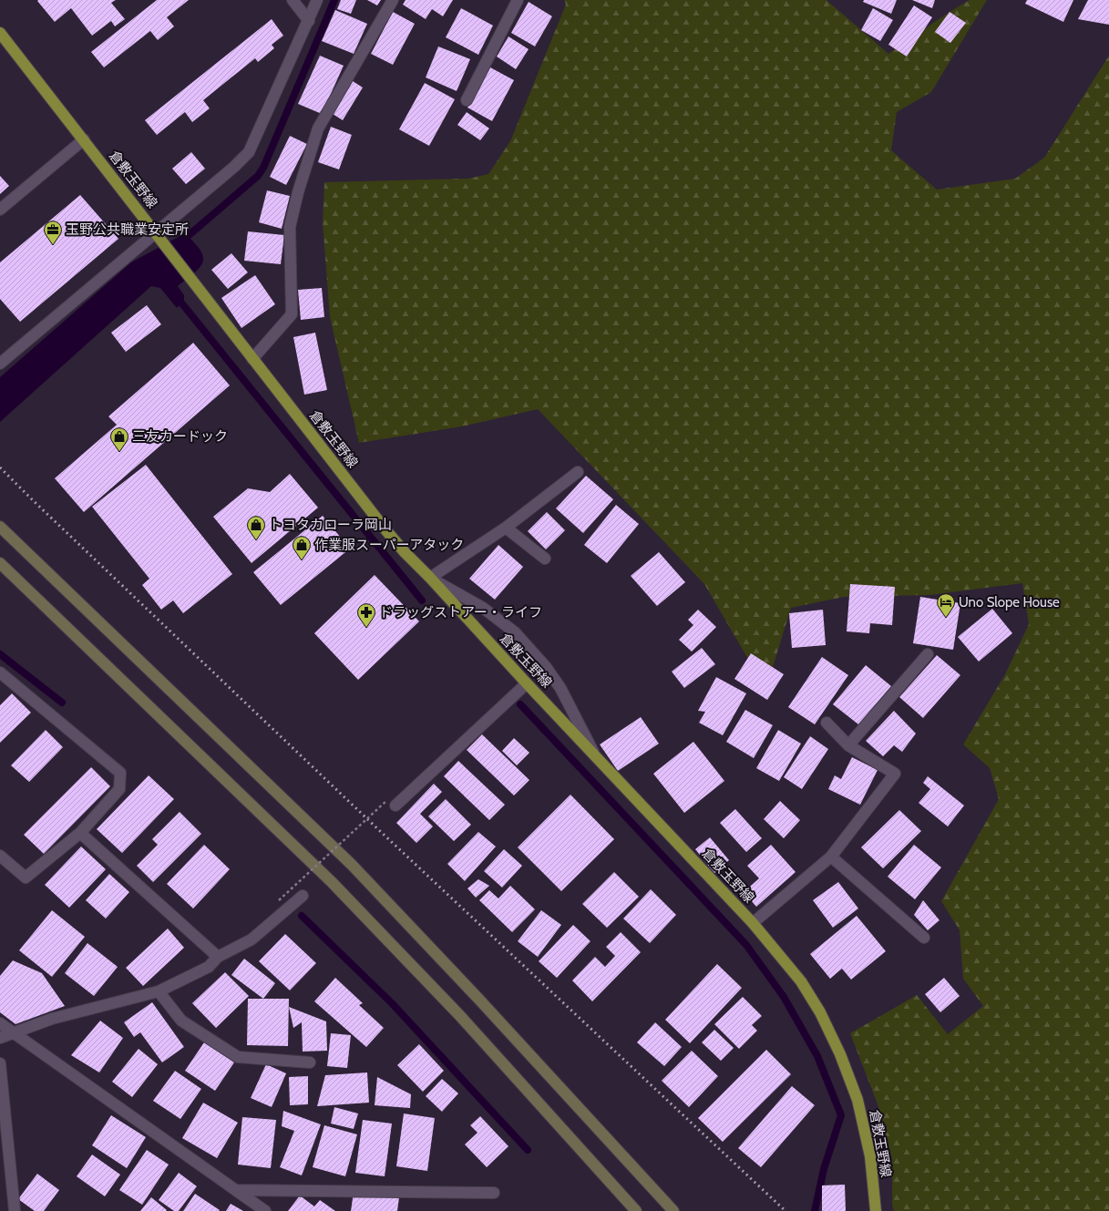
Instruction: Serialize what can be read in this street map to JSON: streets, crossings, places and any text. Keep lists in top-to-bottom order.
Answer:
{
  "streets": {
    "main road": ["倉敷玉野線"]
  },
  "places": {
    "office": ["玉野公共職業安定所"],
    "shop": ["三友カードック", "トヨタカローラ岡山", "作業服スーパーアタック"],
    "hotel": ["Uno Slope House"],
    "pharmacy": ["ドラッグストアー・ライフ"]
  }
}
